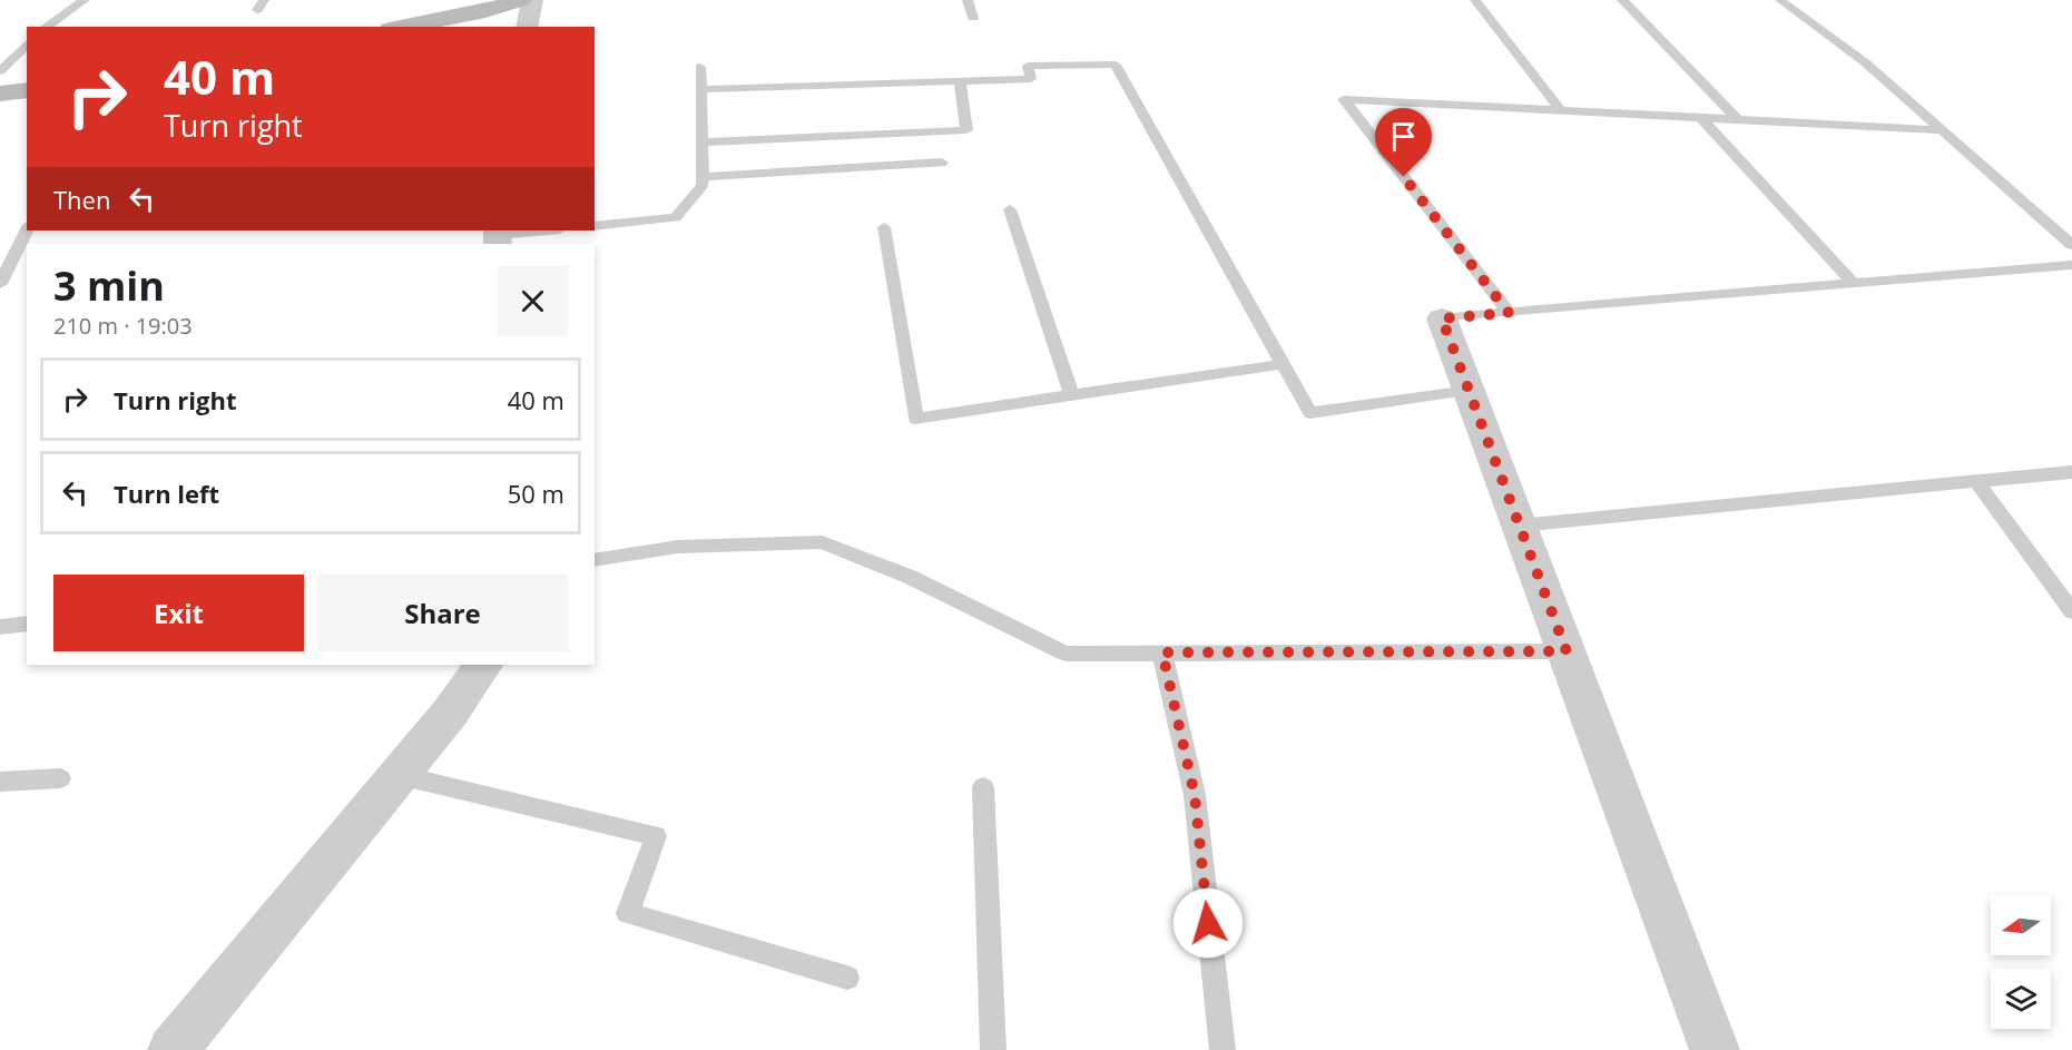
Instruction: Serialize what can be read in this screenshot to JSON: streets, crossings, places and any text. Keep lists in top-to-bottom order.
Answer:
{
  "north": "left",
  "page": {
    "turn": ["40 m", "Turn right"],
    "then": "Then",
    "heading": ["3 min", "210 m · 19:03"],
    "list": [
      {
        "name": "Turn right",
        "value": "40 m"
      },
      {
        "name": "Turn left",
        "value": "50 m"
      }
    ],
    "buttons": ["Exit", "Share"]
  }
}
